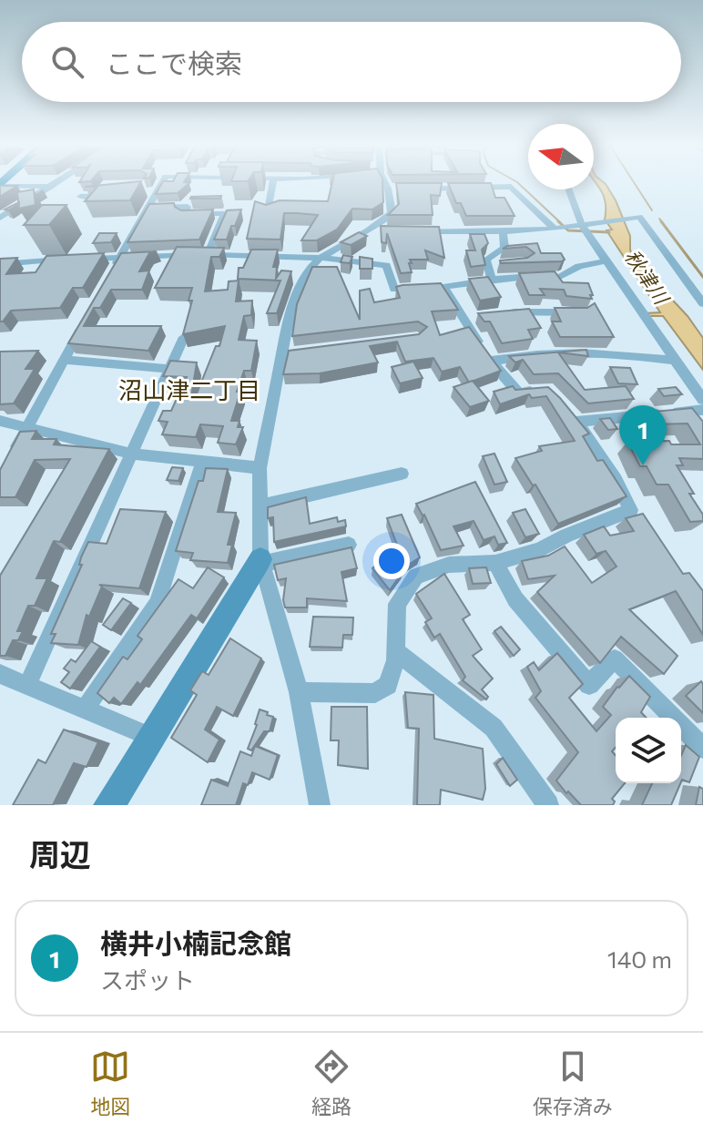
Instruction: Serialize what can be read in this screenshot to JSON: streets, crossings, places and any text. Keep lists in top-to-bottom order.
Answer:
{
  "districts": ["沼山津二丁目"],
  "water": ["秋津川"],
  "north": "left",
  "page": {
    "search": "ここで検索",
    "pins": "1",
    "heading": "周辺",
    "list": [
      {
        "mark": "1",
        "name": "横井小楠記念館",
        "note": "スポット",
        "value": "140 m"
      }
    ],
    "nav": ["地図", "経路", "保存済み"]
  }
}
